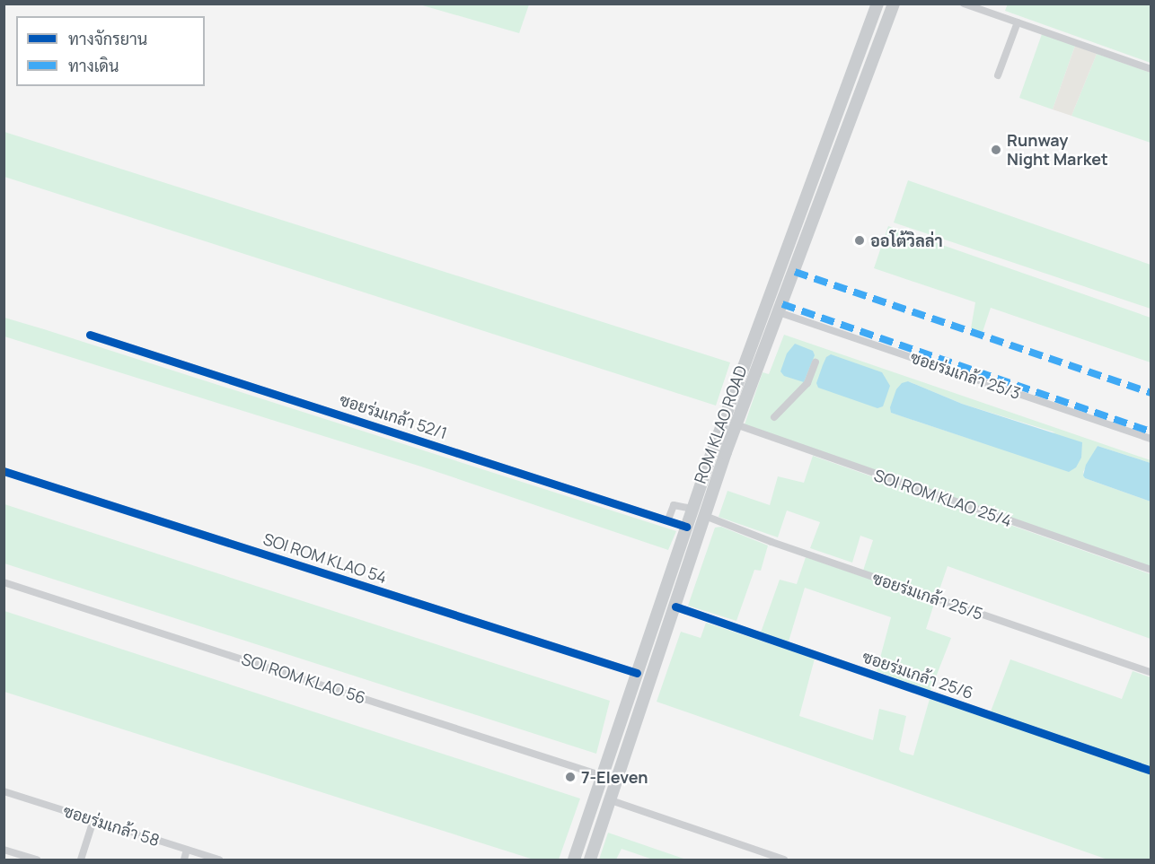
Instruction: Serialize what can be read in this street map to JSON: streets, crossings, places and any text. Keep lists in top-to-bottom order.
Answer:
{
  "streets": {
    "main road": ["ROM KLAO ROAD"],
    "street": [
      "ซอยร่มเกล้า 25/3",
      "ซอยร่มเกล้า 52/1",
      "SOI ROM KLAO 25/4",
      "SOI ROM KLAO 54",
      "ซอยร่มเกล้า 25/5",
      "ซอยร่มเกล้า 25/6",
      "SOI ROM KLAO 56",
      "ซอยร่มเกล้า 58"
    ]
  },
  "crossings": [
    ["ซอยร่มเกล้า 25/3", "ROM KLAO ROAD"],
    ["ซอยร่มเกล้า 52/1", "ROM KLAO ROAD"],
    ["ROM KLAO ROAD", "SOI ROM KLAO 25/4"],
    ["ROM KLAO ROAD", "SOI ROM KLAO 54"],
    ["ROM KLAO ROAD", "ซอยร่มเกล้า 25/5"],
    ["ROM KLAO ROAD", "ซอยร่มเกล้า 25/6"],
    ["ROM KLAO ROAD", "SOI ROM KLAO 56"]
  ],
  "places": ["Runway Night Market", "ออโต้วิลล่า", "7-Eleven"],
  "legend": ["ทางจักรยาน", "ทางเดิน"]
}
